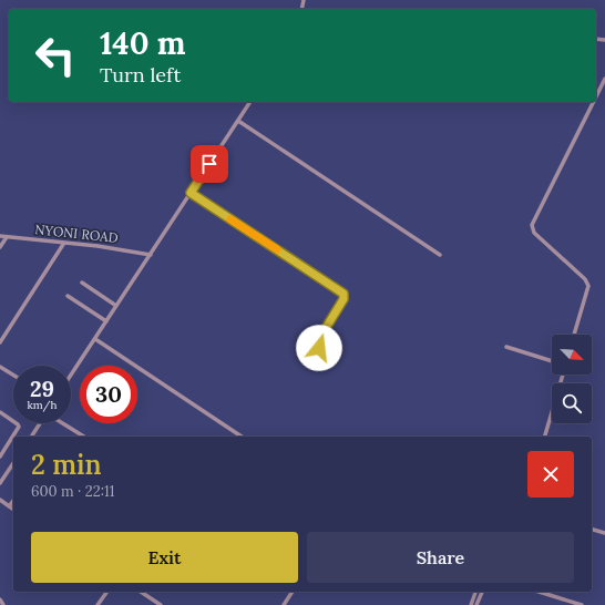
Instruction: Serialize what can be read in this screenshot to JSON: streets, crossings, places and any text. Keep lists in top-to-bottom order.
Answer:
{
  "streets": {
    "street": ["NYONI ROAD"]
  },
  "north": "bottom right",
  "page": {
    "turn": ["140 m", "Turn left"],
    "speed": "29 km/h",
    "limit": "30",
    "heading": ["2 min", "600 m · 22:11"],
    "buttons": ["Exit", "Share"]
  }
}
